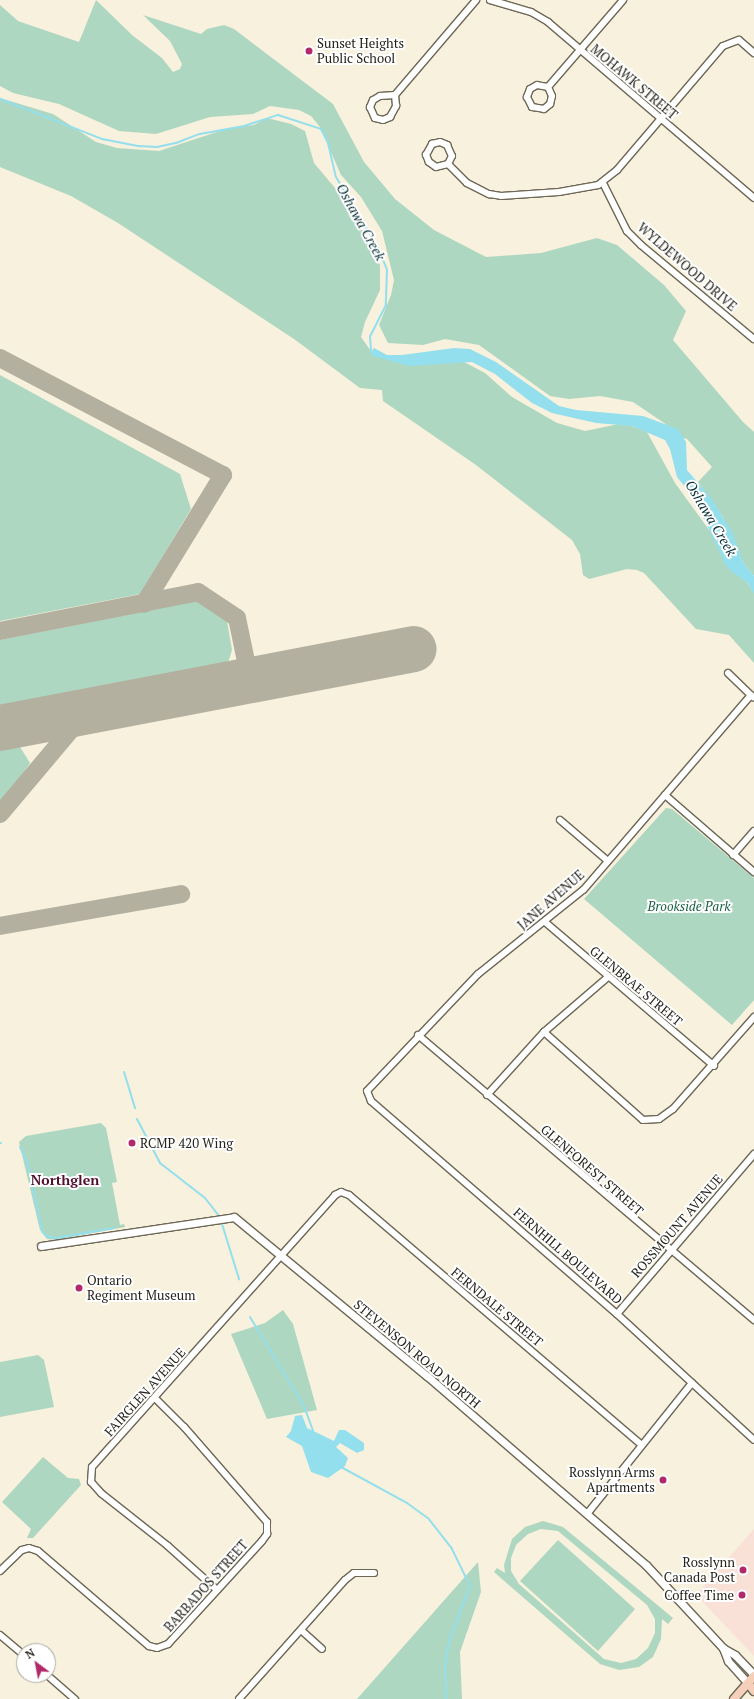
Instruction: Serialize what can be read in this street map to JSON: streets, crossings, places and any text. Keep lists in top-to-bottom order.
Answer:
{
  "streets": {
    "main road": ["STEVENSON ROAD NORTH"],
    "street": [
      "MOHAWK STREET",
      "WYLDEWOOD DRIVE",
      "JANE AVENUE",
      "GLENBRAE STREET",
      "GLENFOREST STREET",
      "ROSSMOUNT AVENUE",
      "FERNHILL BOULEVARD",
      "FERNDALE STREET",
      "FAIRGLEN AVENUE",
      "BARBADOS STREET"
    ]
  },
  "crossings": [
    ["JANE AVENUE", "GLENBRAE STREET"],
    ["JANE AVENUE", "GLENFOREST STREET"],
    ["JANE AVENUE", "FERNHILL BOULEVARD"],
    ["GLENFOREST STREET", "ROSSMOUNT AVENUE"],
    ["ROSSMOUNT AVENUE", "FERNHILL BOULEVARD"],
    ["FERNDALE STREET", "FAIRGLEN AVENUE"],
    ["STEVENSON ROAD NORTH", "FAIRGLEN AVENUE"],
    ["FAIRGLEN AVENUE", "BARBADOS STREET"]
  ],
  "districts": ["Northglen"],
  "water": ["Oshawa Creek"],
  "parks": ["Brookside Park"],
  "places": [
    "Sunset Heights Public School",
    "RCMP 420 Wing",
    "Ontario Regiment Museum",
    "Rosslynn Arms Apartments",
    "Rosslynn Canada Post",
    "Coffee Time"
  ],
  "north": "top left"
}
